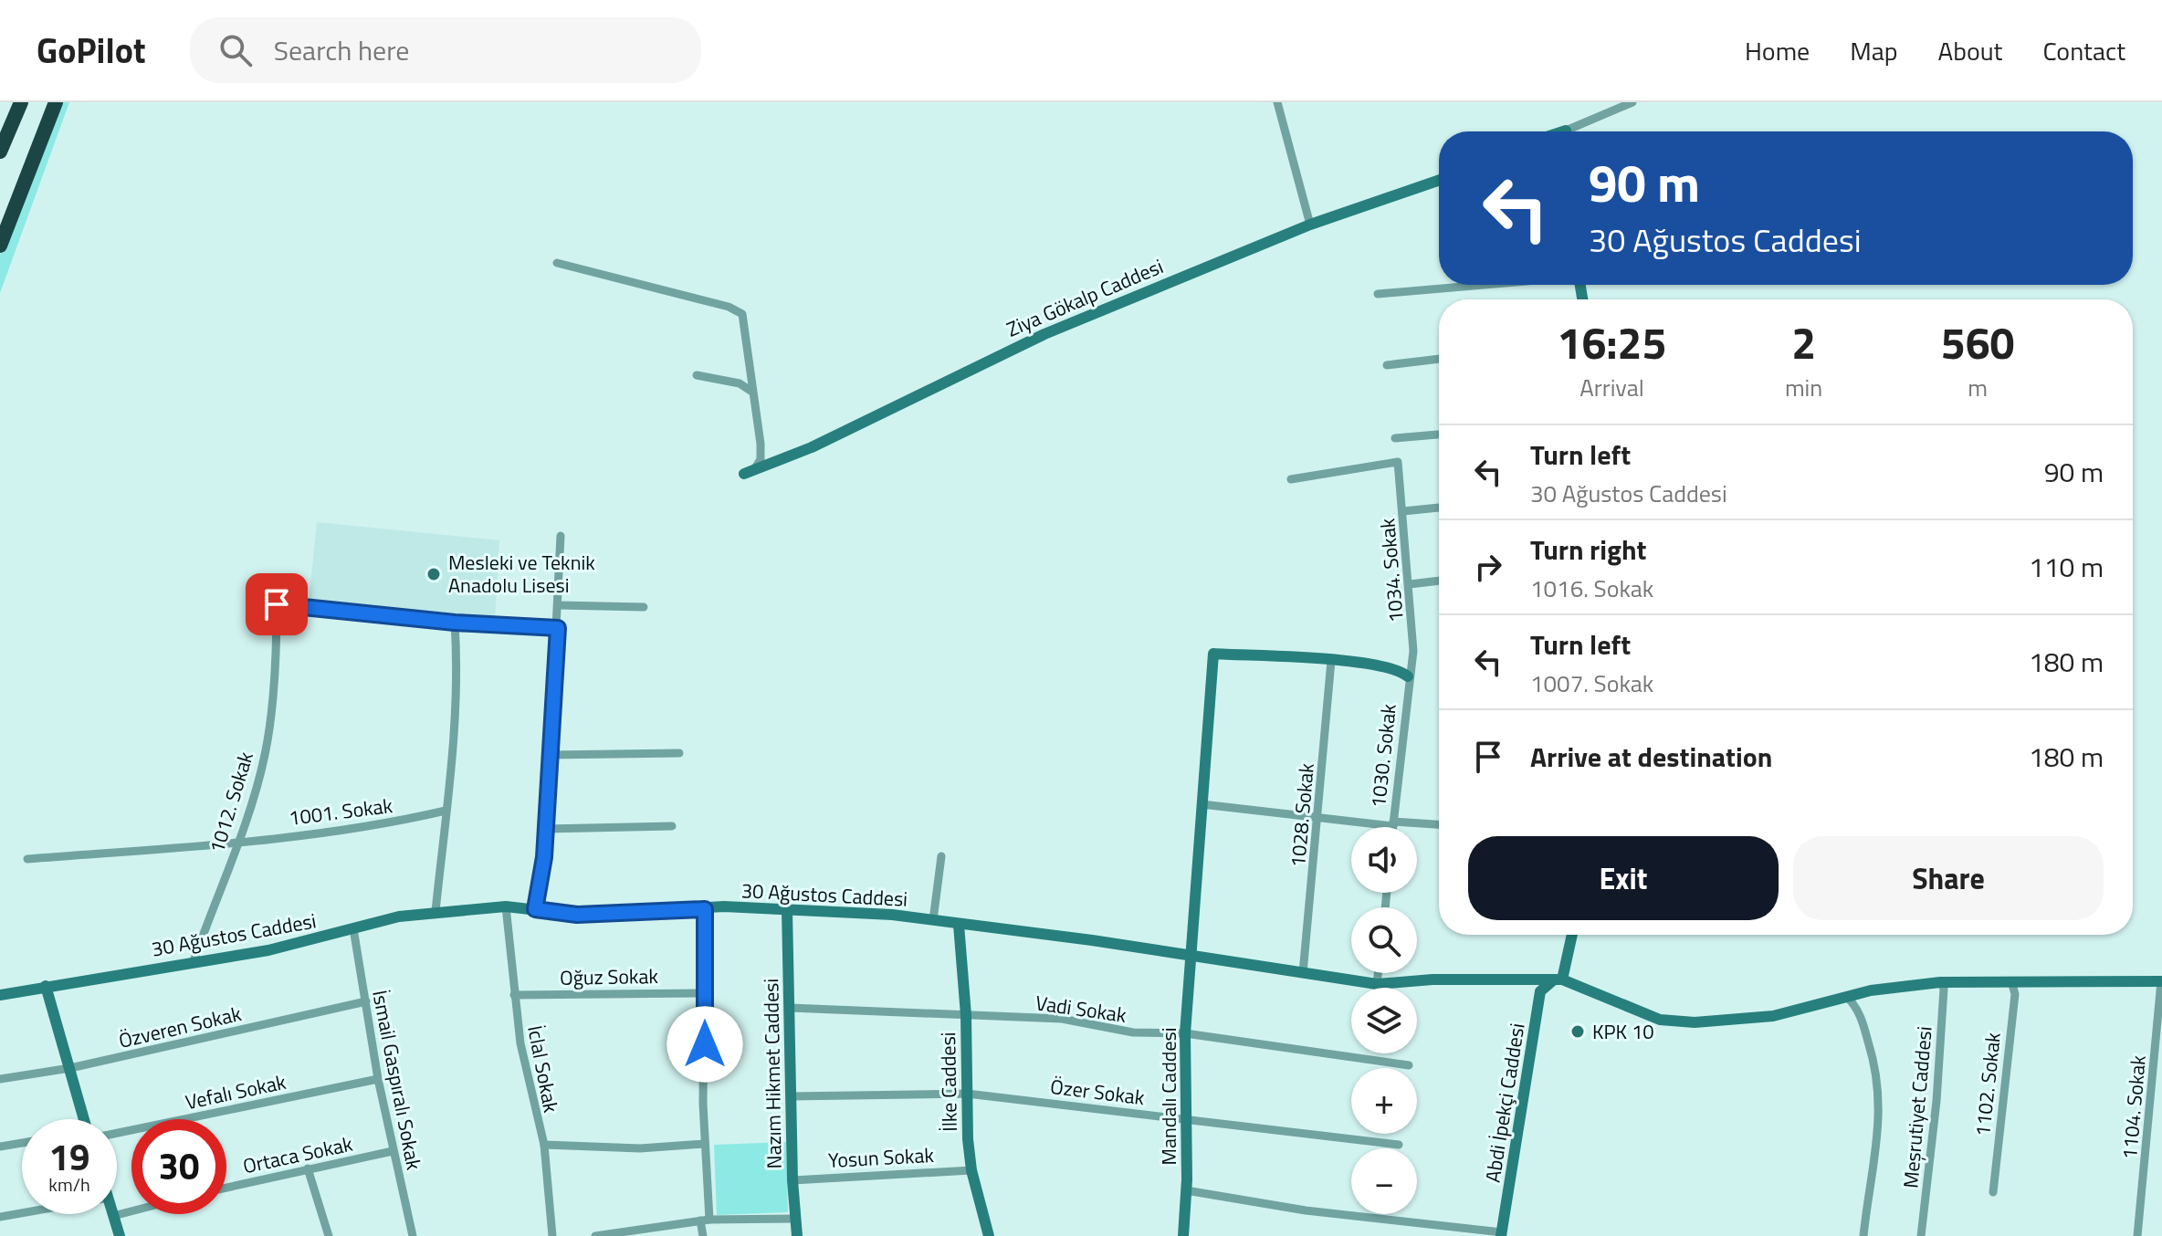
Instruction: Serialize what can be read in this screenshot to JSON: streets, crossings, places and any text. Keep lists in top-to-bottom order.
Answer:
{
  "streets": {
    "street": [
      "Ziya Gökalp Caddesi",
      "1034. Sokak",
      "1030. Sokak",
      "1012. Sokak",
      "1001. Sokak",
      "1028. Sokak",
      "30 Ağustos Caddesi",
      "Oğuz Sokak",
      "Vadi Sokak",
      "Özveren Sokak",
      "İclal Sokak",
      "Nazım Hikmet Caddesi",
      "İsmail Gaspıralı Sokak",
      "İlke Caddesi",
      "1102. Sokak",
      "Vefalı Sokak",
      "Özer Sokak",
      "Mandalı Caddesi",
      "Abdi İpekçi Caddesi",
      "Meşrutiyet Caddesi",
      "1104. Sokak",
      "Ortaca Sokak",
      "Yosun Sokak"
    ]
  },
  "crossings": [
    ["1034. Sokak", "1030. Sokak"],
    ["1012. Sokak", "1001. Sokak"],
    ["1012. Sokak", "30 Ağustos Caddesi"],
    ["1028. Sokak", "30 Ağustos Caddesi"],
    ["1028. Sokak", "Mandalı Caddesi"],
    ["30 Ağustos Caddesi", "İclal Sokak"],
    ["30 Ağustos Caddesi", "Nazım Hikmet Caddesi"],
    ["30 Ağustos Caddesi", "İsmail Gaspıralı Sokak"],
    ["30 Ağustos Caddesi", "İlke Caddesi"],
    ["30 Ağustos Caddesi", "Mandalı Caddesi"],
    ["30 Ağustos Caddesi", "Abdi İpekçi Caddesi"],
    ["Oğuz Sokak", "İclal Sokak"],
    ["Vadi Sokak", "Nazım Hikmet Caddesi"],
    ["Vadi Sokak", "İlke Caddesi"],
    ["Vadi Sokak", "Mandalı Caddesi"],
    ["Özveren Sokak", "İsmail Gaspıralı Sokak"],
    ["Nazım Hikmet Caddesi", "Özer Sokak"],
    ["Nazım Hikmet Caddesi", "Yosun Sokak"],
    ["İsmail Gaspıralı Sokak", "Vefalı Sokak"],
    ["İsmail Gaspıralı Sokak", "Ortaca Sokak"],
    ["İlke Caddesi", "Özer Sokak"],
    ["İlke Caddesi", "Yosun Sokak"],
    ["Özer Sokak", "Mandalı Caddesi"]
  ],
  "places": ["Mesleki ve Teknik Anadolu Lisesi", "KPK 10"],
  "page": {
    "header": "GoPilot",
    "search": "Search here",
    "nav": [
      "Home",
      "Map",
      "About",
      "Contact"
    ],
    "turn": ["90 m", "30 Ağustos Caddesi"],
    "eta": [
      "16:25",
      "Arrival",
      "2",
      "min",
      "560",
      "m"
    ],
    "list": [
      {
        "name": "Turn left",
        "note": "30 Ağustos Caddesi",
        "value": "90 m"
      },
      {
        "name": "Turn right",
        "note": "1016. Sokak",
        "value": "110 m"
      },
      {
        "name": "Turn left",
        "note": "1007. Sokak",
        "value": "180 m"
      },
      {
        "name": "Arrive at destination",
        "value": "180 m"
      }
    ],
    "buttons": ["Exit", "Share"],
    "map_buttons": ["+", "−"],
    "speed": "19 km/h",
    "limit": "30"
  }
}
